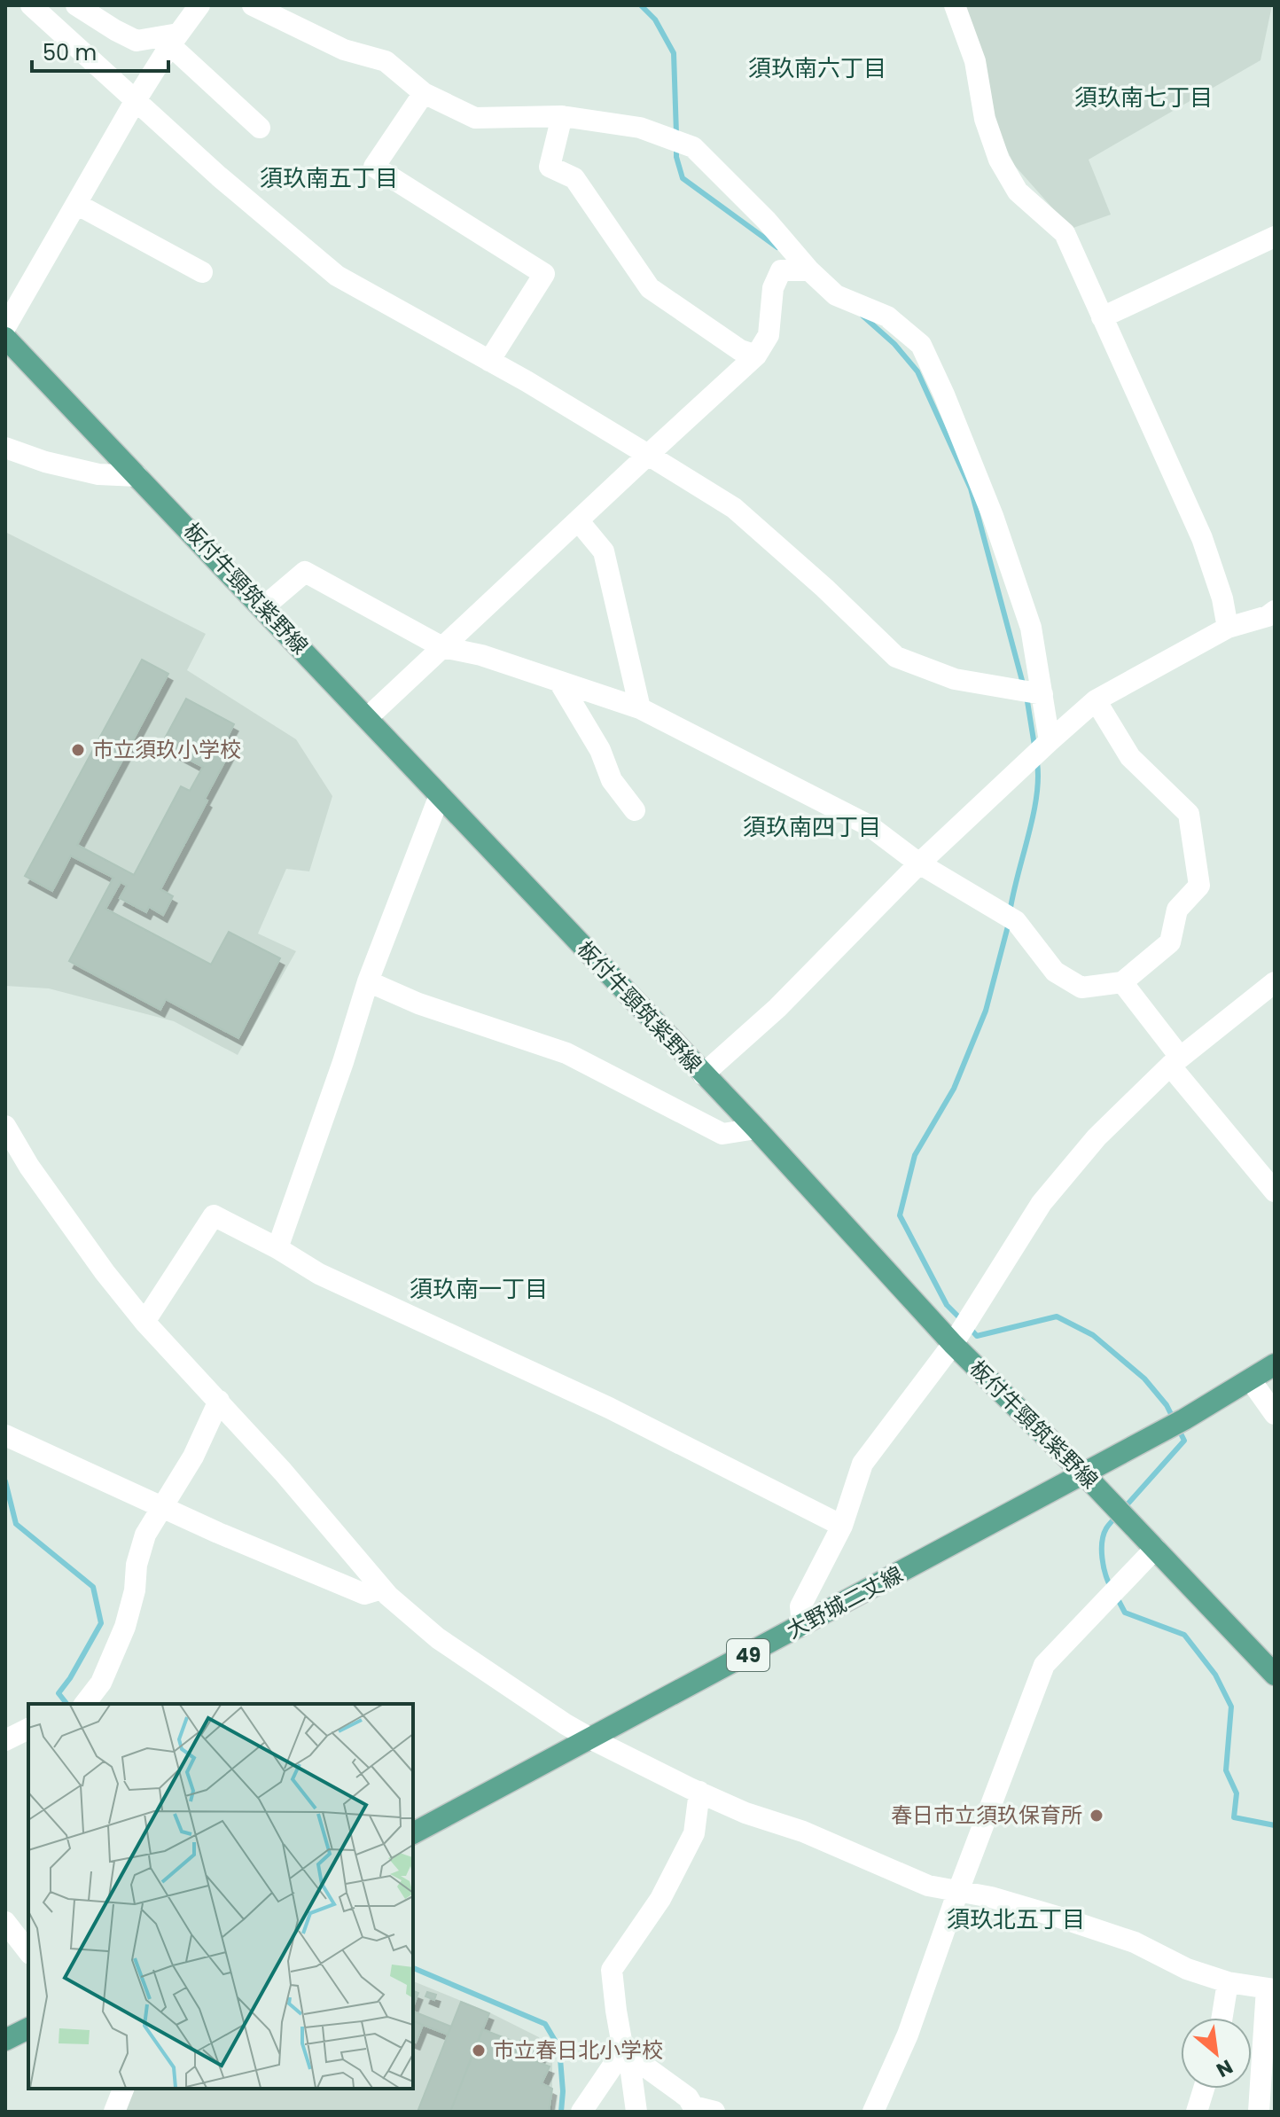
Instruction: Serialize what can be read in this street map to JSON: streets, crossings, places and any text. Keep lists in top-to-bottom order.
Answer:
{
  "streets": {
    "main road": ["板付牛頸筑紫野線", "大野城二丈線", "49"]
  },
  "crossings": [
    ["板付牛頸筑紫野線", "大野城二丈線"]
  ],
  "districts": [
    "須玖南六丁目",
    "須玖南七丁目",
    "須玖南五丁目",
    "須玖南四丁目",
    "須玖南一丁目",
    "須玖北五丁目"
  ],
  "places": ["市立須玖小学校", "春日市立須玖保育所", "市立春日北小学校"],
  "scale_bar": "50 m",
  "north": "bottom right"
}
